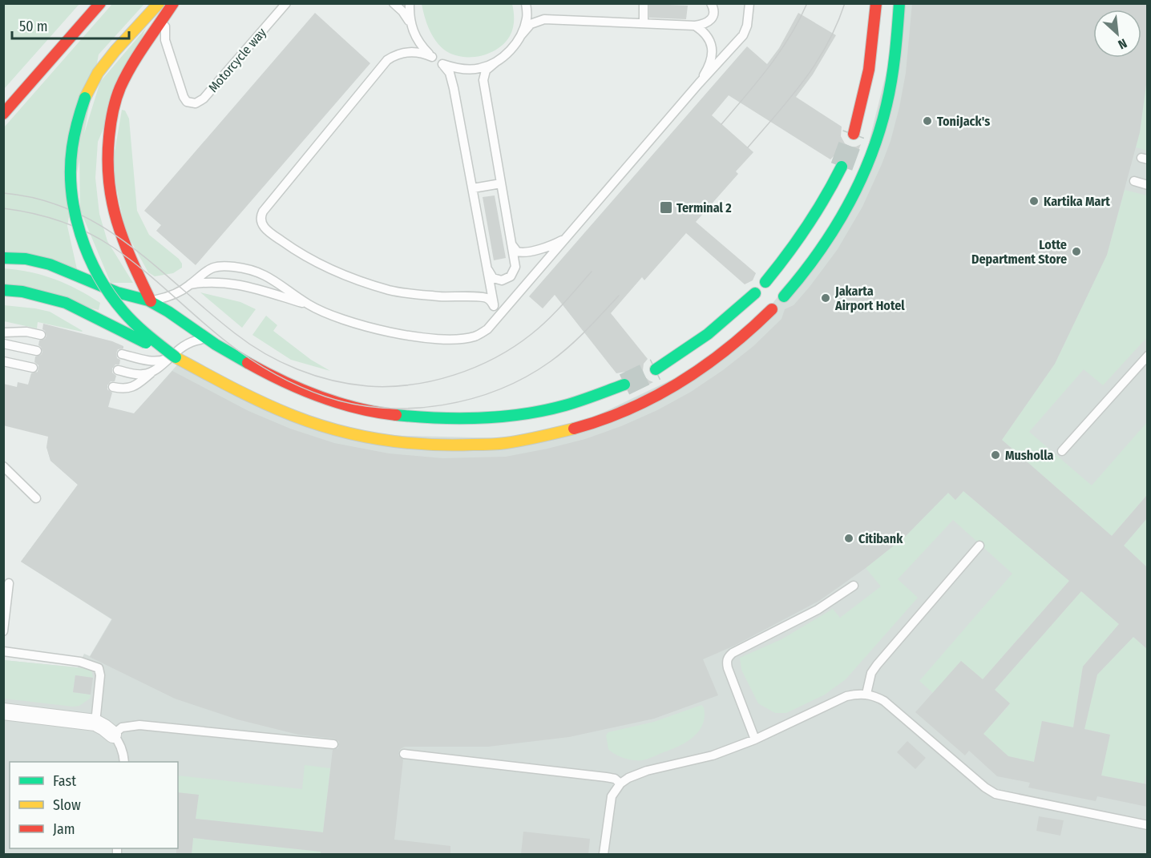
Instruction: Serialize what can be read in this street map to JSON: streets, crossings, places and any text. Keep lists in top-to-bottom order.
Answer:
{
  "streets": {
    "lane": ["Motorcycle way"]
  },
  "places": {
    "other": [
      "ToniJack's",
      "Kartika Mart",
      "Lotte Department Store",
      "Jakarta Airport Hotel",
      "Musholla",
      "Citibank"
    ],
    "transit": ["Terminal 2"]
  },
  "legend": ["Fast", "Slow", "Jam"],
  "scale_bar": "50 m",
  "north": "bottom right"
}
